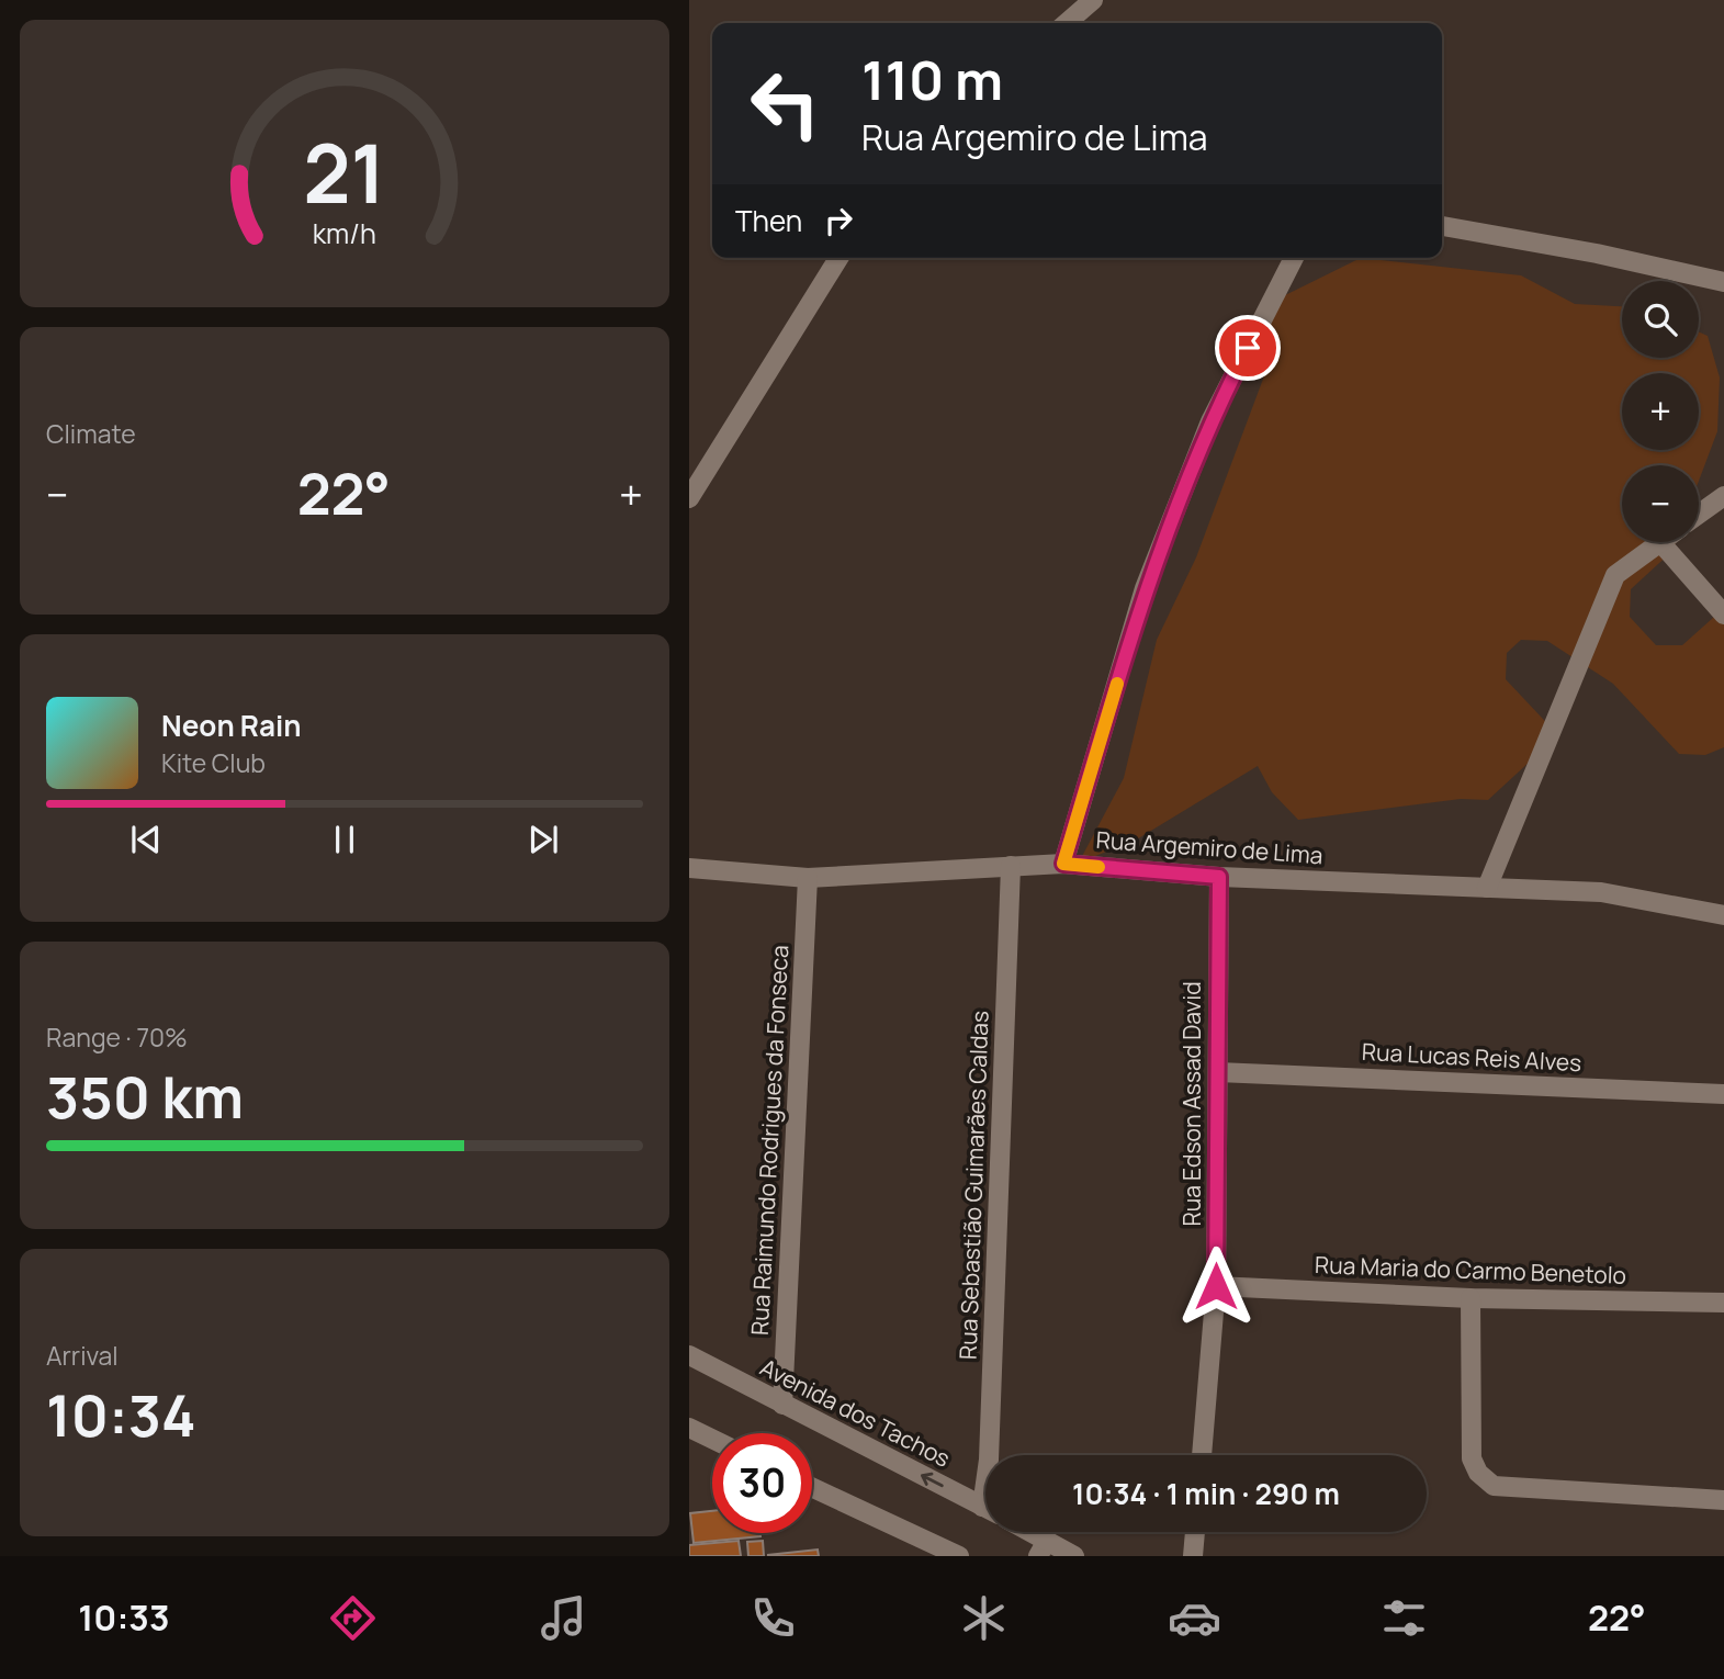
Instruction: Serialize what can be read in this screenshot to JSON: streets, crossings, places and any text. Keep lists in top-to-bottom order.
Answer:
{
  "streets": {
    "street": [
      "Rua Argemiro de Lima",
      "Rua Lucas Reis Alves",
      "Rua Edson Assad David",
      "Rua Raimundo Rodrigues da Fonseca",
      "Rua Sebastião Guimarães Caldas",
      "Rua Maria do Carmo Benetolo",
      "Avenida dos Tachos"
    ]
  },
  "crossings": [
    ["Rua Argemiro de Lima", "Rua Edson Assad David"],
    ["Rua Argemiro de Lima", "Rua Raimundo Rodrigues da Fonseca"],
    ["Rua Argemiro de Lima", "Rua Sebastião Guimarães Caldas"],
    ["Rua Lucas Reis Alves", "Rua Edson Assad David"],
    ["Rua Edson Assad David", "Rua Maria do Carmo Benetolo"],
    ["Rua Raimundo Rodrigues da Fonseca", "Avenida dos Tachos"]
  ],
  "page": {
    "turn": ["110 m", "Rua Argemiro de Lima"],
    "then": "Then",
    "map_buttons": ["+", "−"],
    "tile": [
      "Climate",
      ["Range · 70%", "350 km"],
      ["Arrival", "10:34"]
    ],
    "heat": ["−", "22°", "+"],
    "song": ["Neon Rain", "Kite Club"],
    "limit": "30",
    "trip": "10:34 · 1 min · 290 m",
    "tabs": ["10:33", "22°"],
    "gauge": ["21", "km/h"]
  }
}
